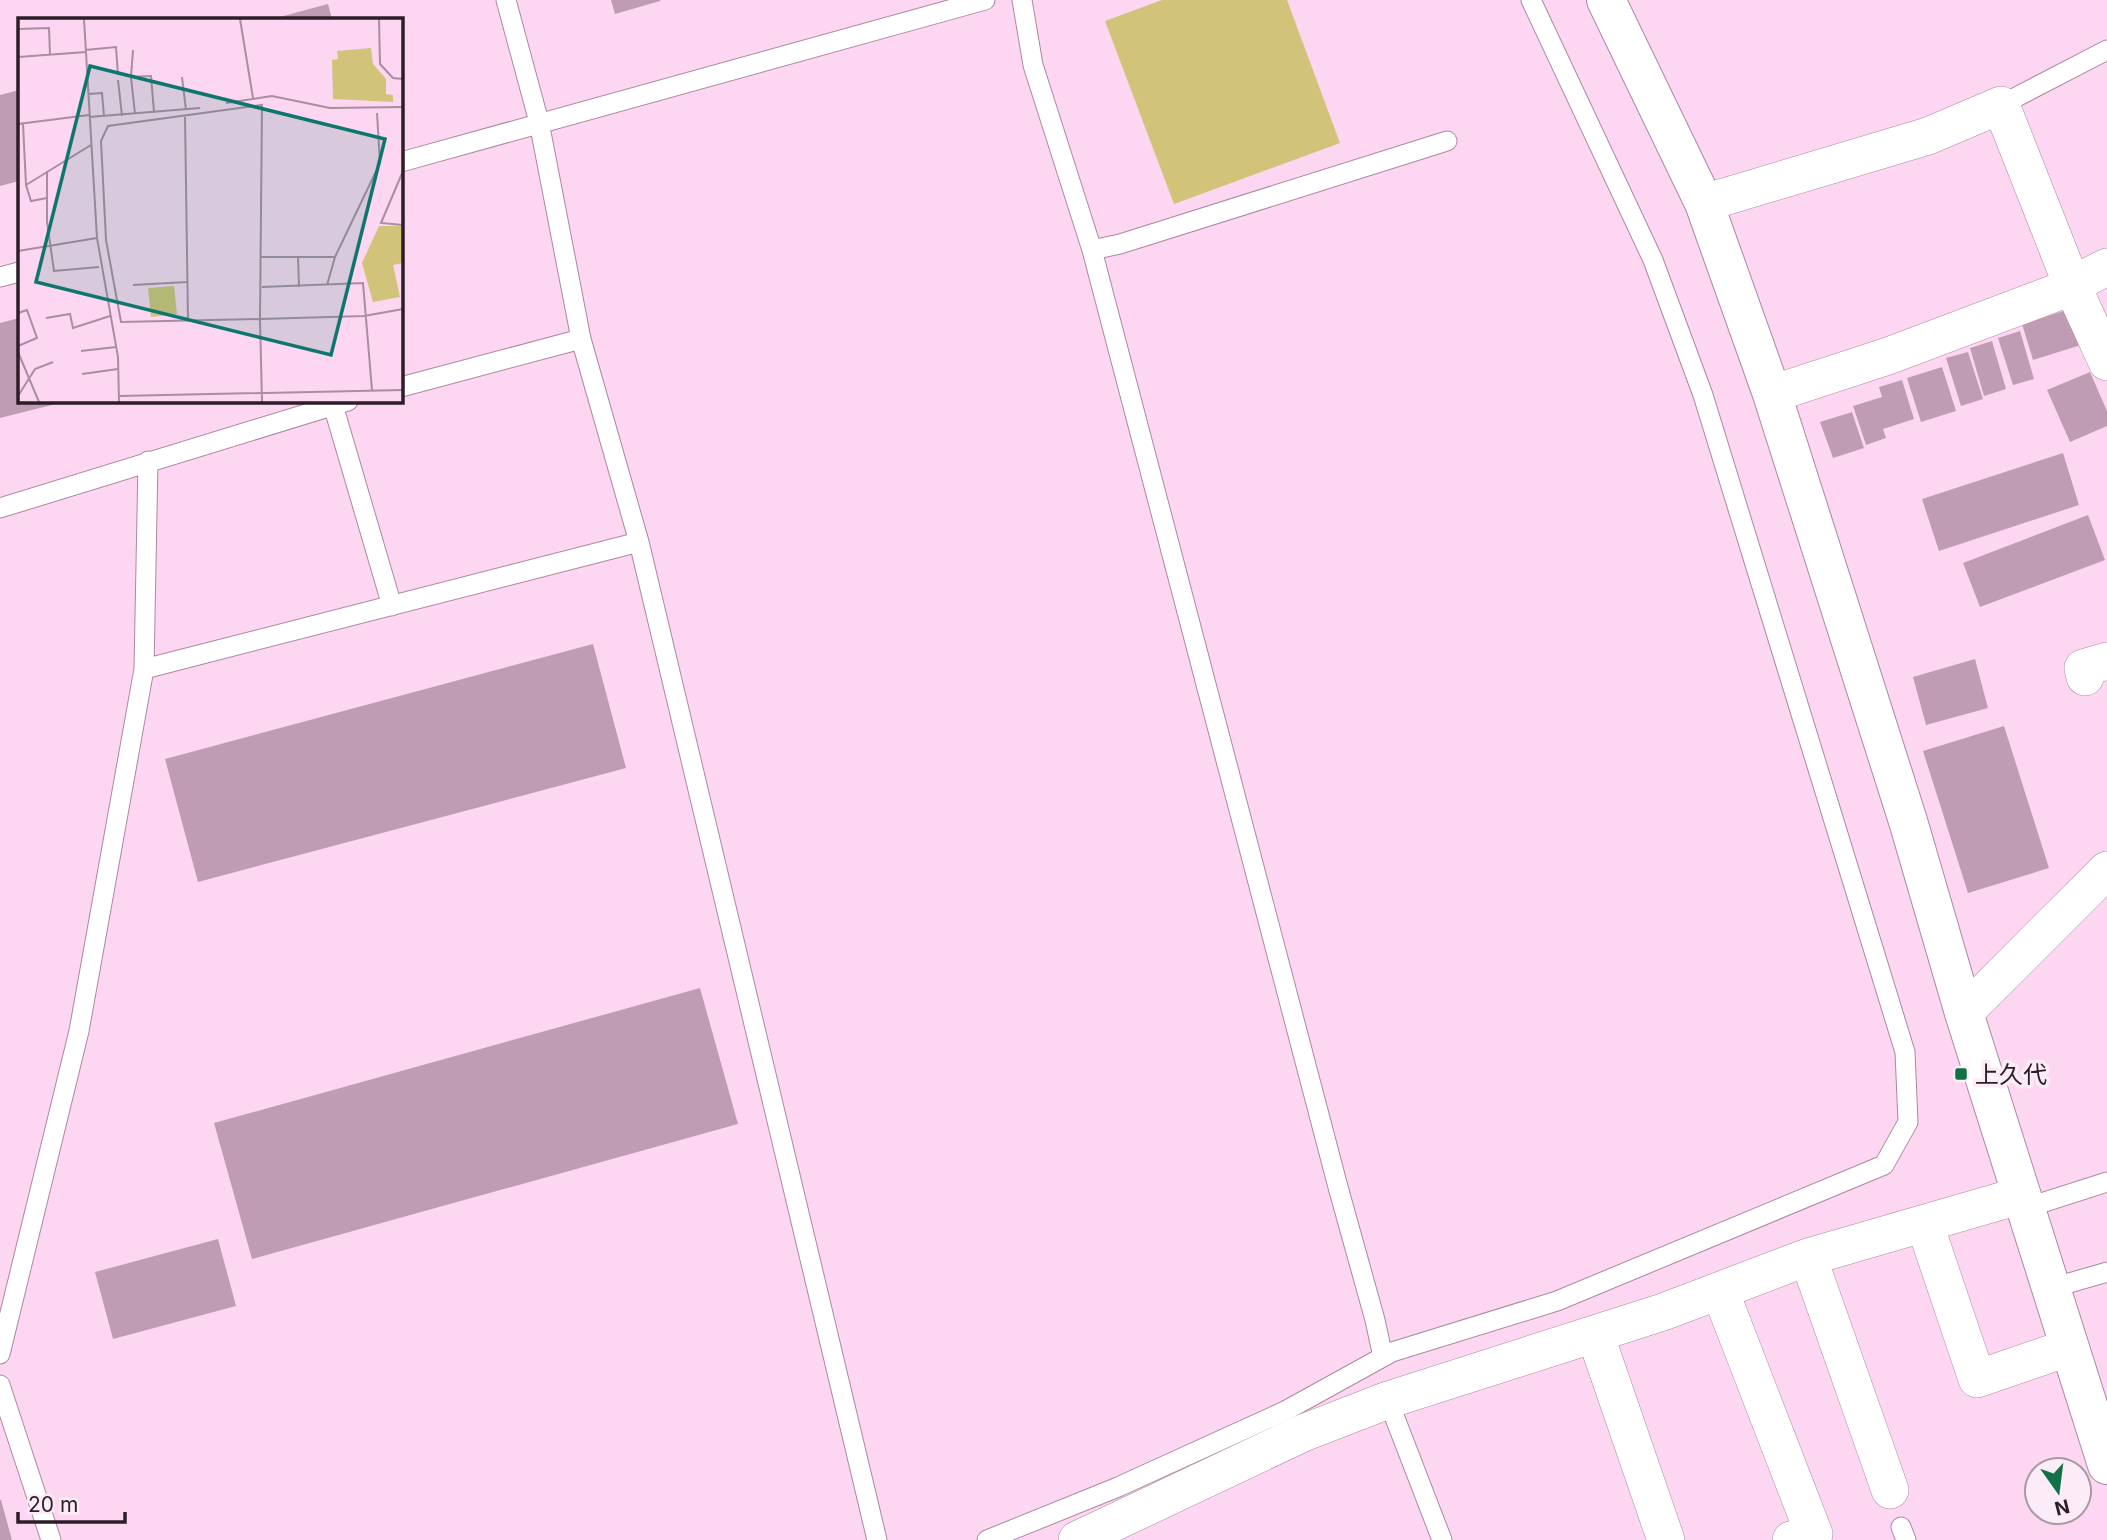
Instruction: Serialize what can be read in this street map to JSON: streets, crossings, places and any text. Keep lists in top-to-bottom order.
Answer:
{
  "places": {
    "transit": ["上久代"]
  },
  "scale_bar": "20 m",
  "north": "bottom"
}
